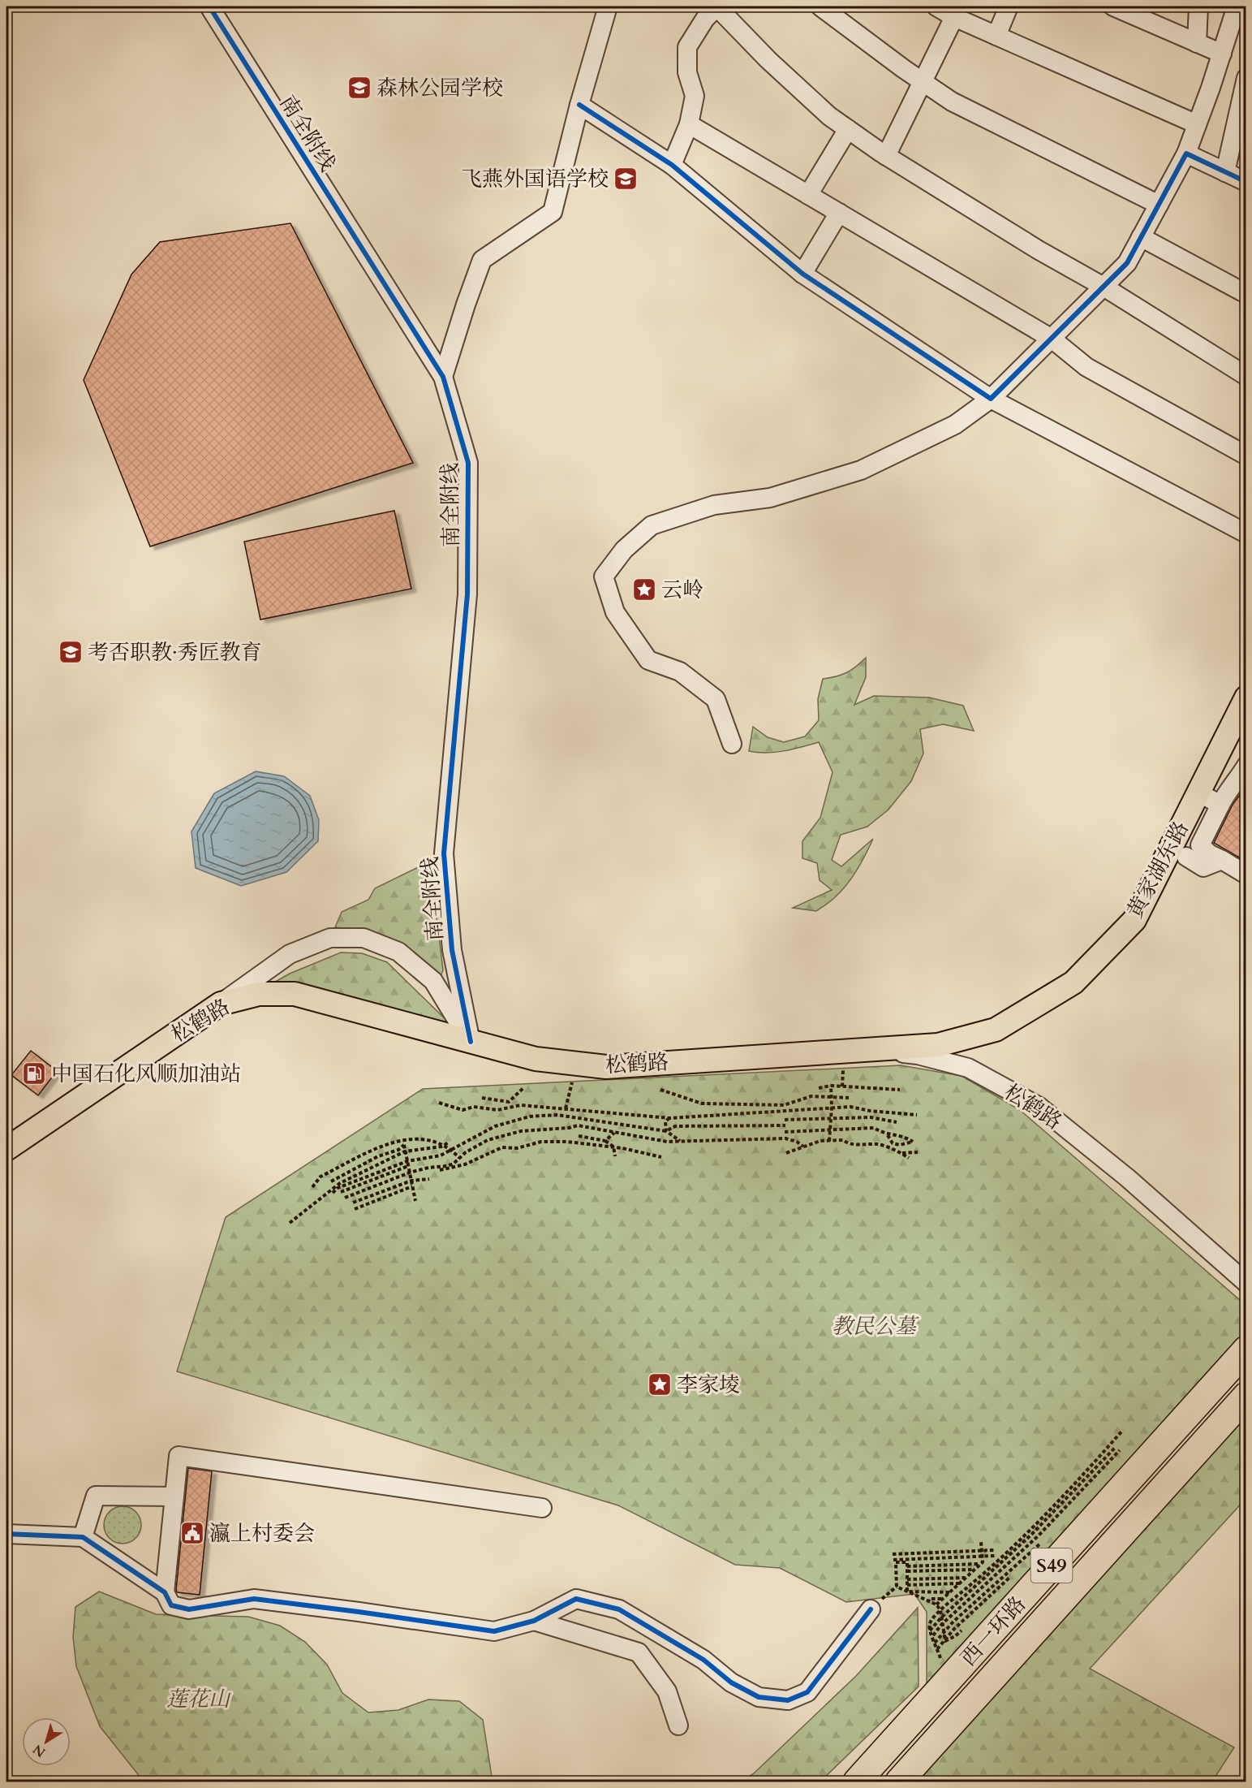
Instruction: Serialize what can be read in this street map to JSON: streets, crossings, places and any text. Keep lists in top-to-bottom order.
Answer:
{
  "streets": {
    "highway": ["S49", "西一环路"],
    "main road": ["黄家湖东路", "松鹤路"],
    "street": ["南全附线"]
  },
  "crossings": [
    ["南全附线", "松鹤路"],
    ["黄家湖东路", "松鹤路"]
  ],
  "parks": ["教民公墓", "莲花山"],
  "places": {
    "school or university": ["森林公园学校", "飞燕外国语学校", "考否职教·秀匠教育"],
    "place": ["云岭", "李家堎"],
    "fuel station": ["中国石化风顺加油站"],
    "public building": ["瀛上村委会"]
  },
  "north": "bottom left"
}
